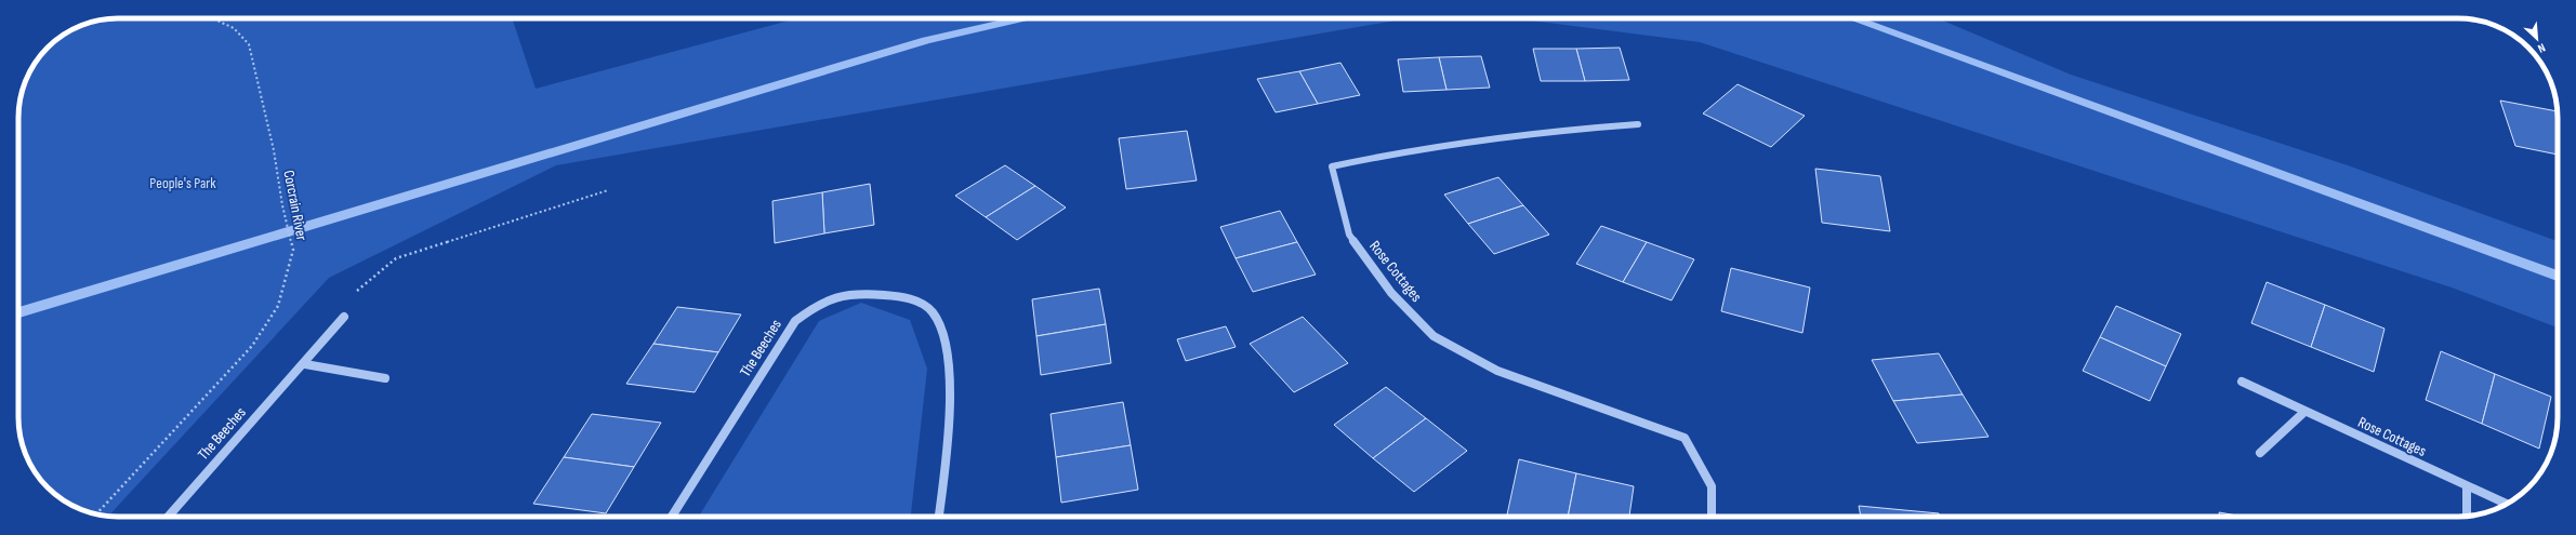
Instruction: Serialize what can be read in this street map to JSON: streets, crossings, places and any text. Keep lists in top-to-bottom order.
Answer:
{
  "streets": {
    "street": ["Rose Cottages", "The Beeches"],
    "path": ["Corcrain River"]
  },
  "parks": ["People's Park"],
  "north": "bottom right"
}
